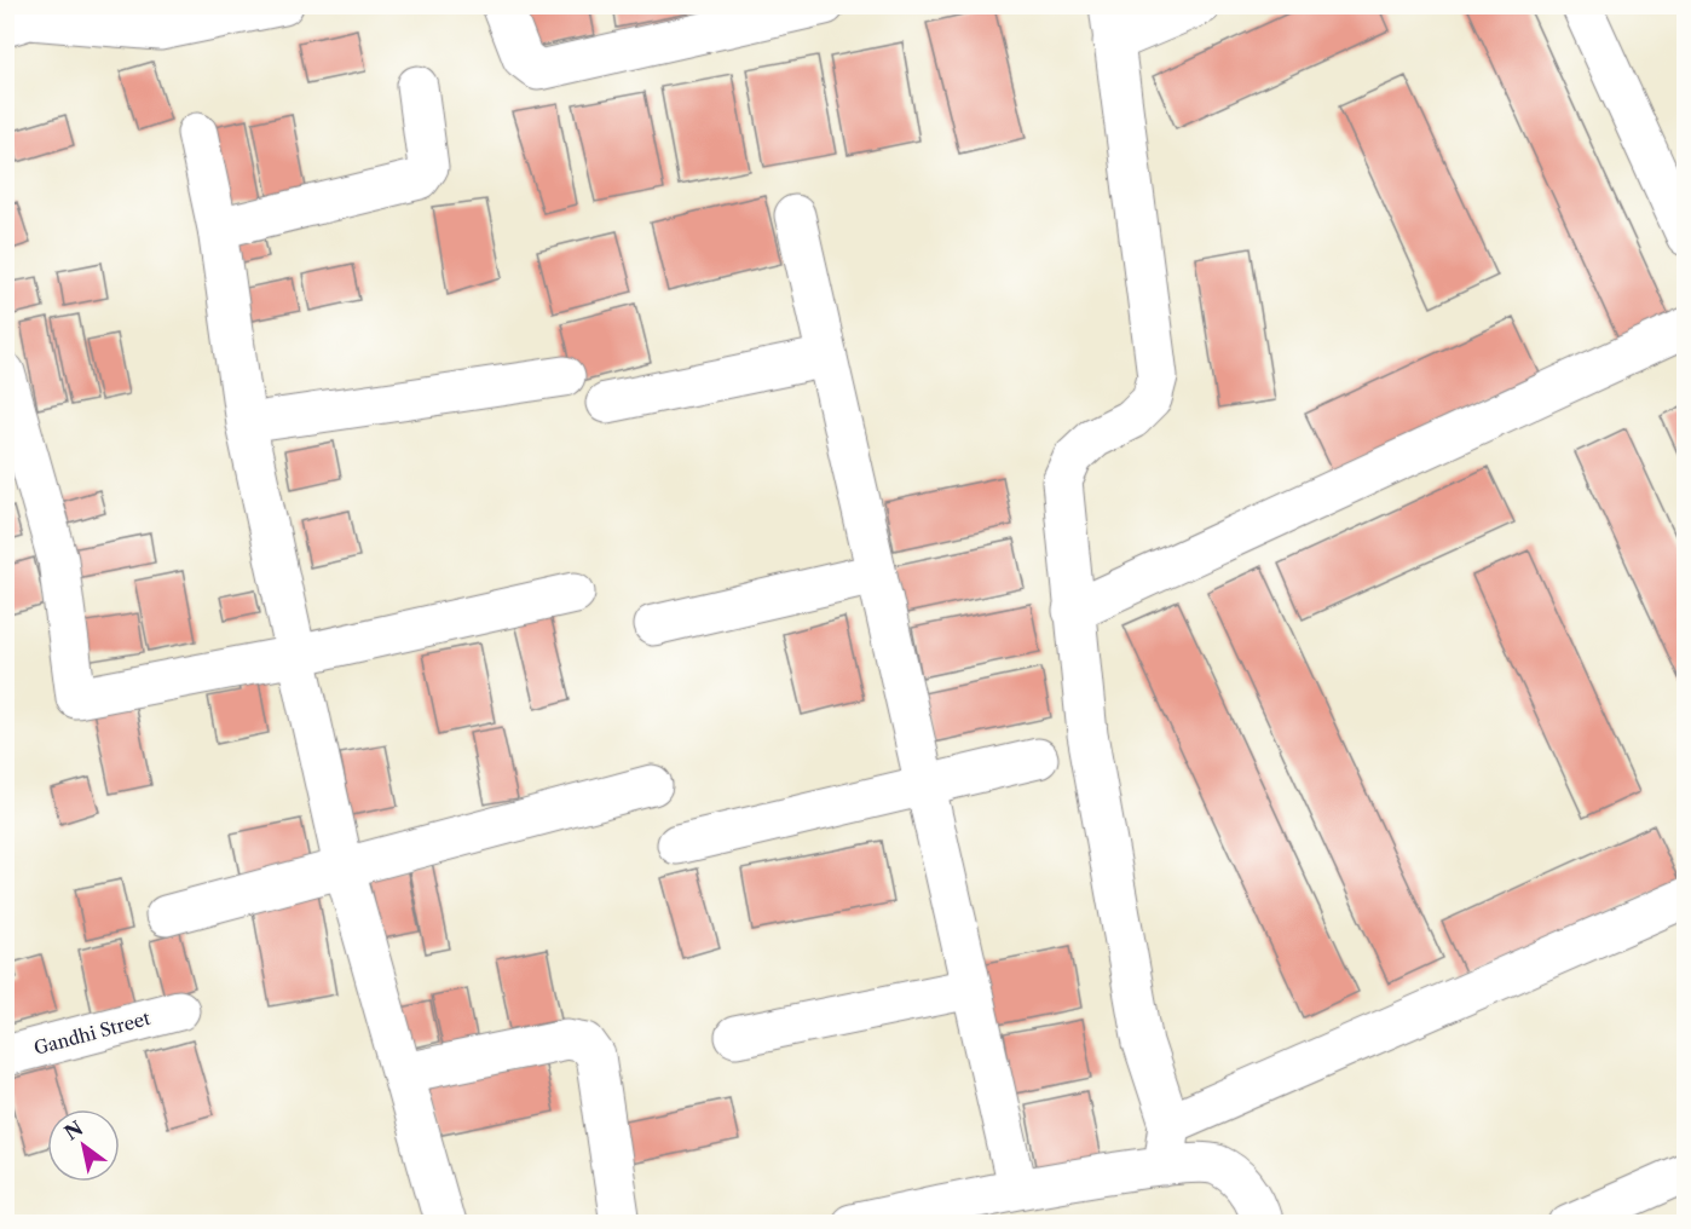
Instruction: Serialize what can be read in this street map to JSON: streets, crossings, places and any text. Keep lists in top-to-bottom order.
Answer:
{
  "streets": {
    "street": ["Gandhi Street"]
  },
  "north": "top left"
}
